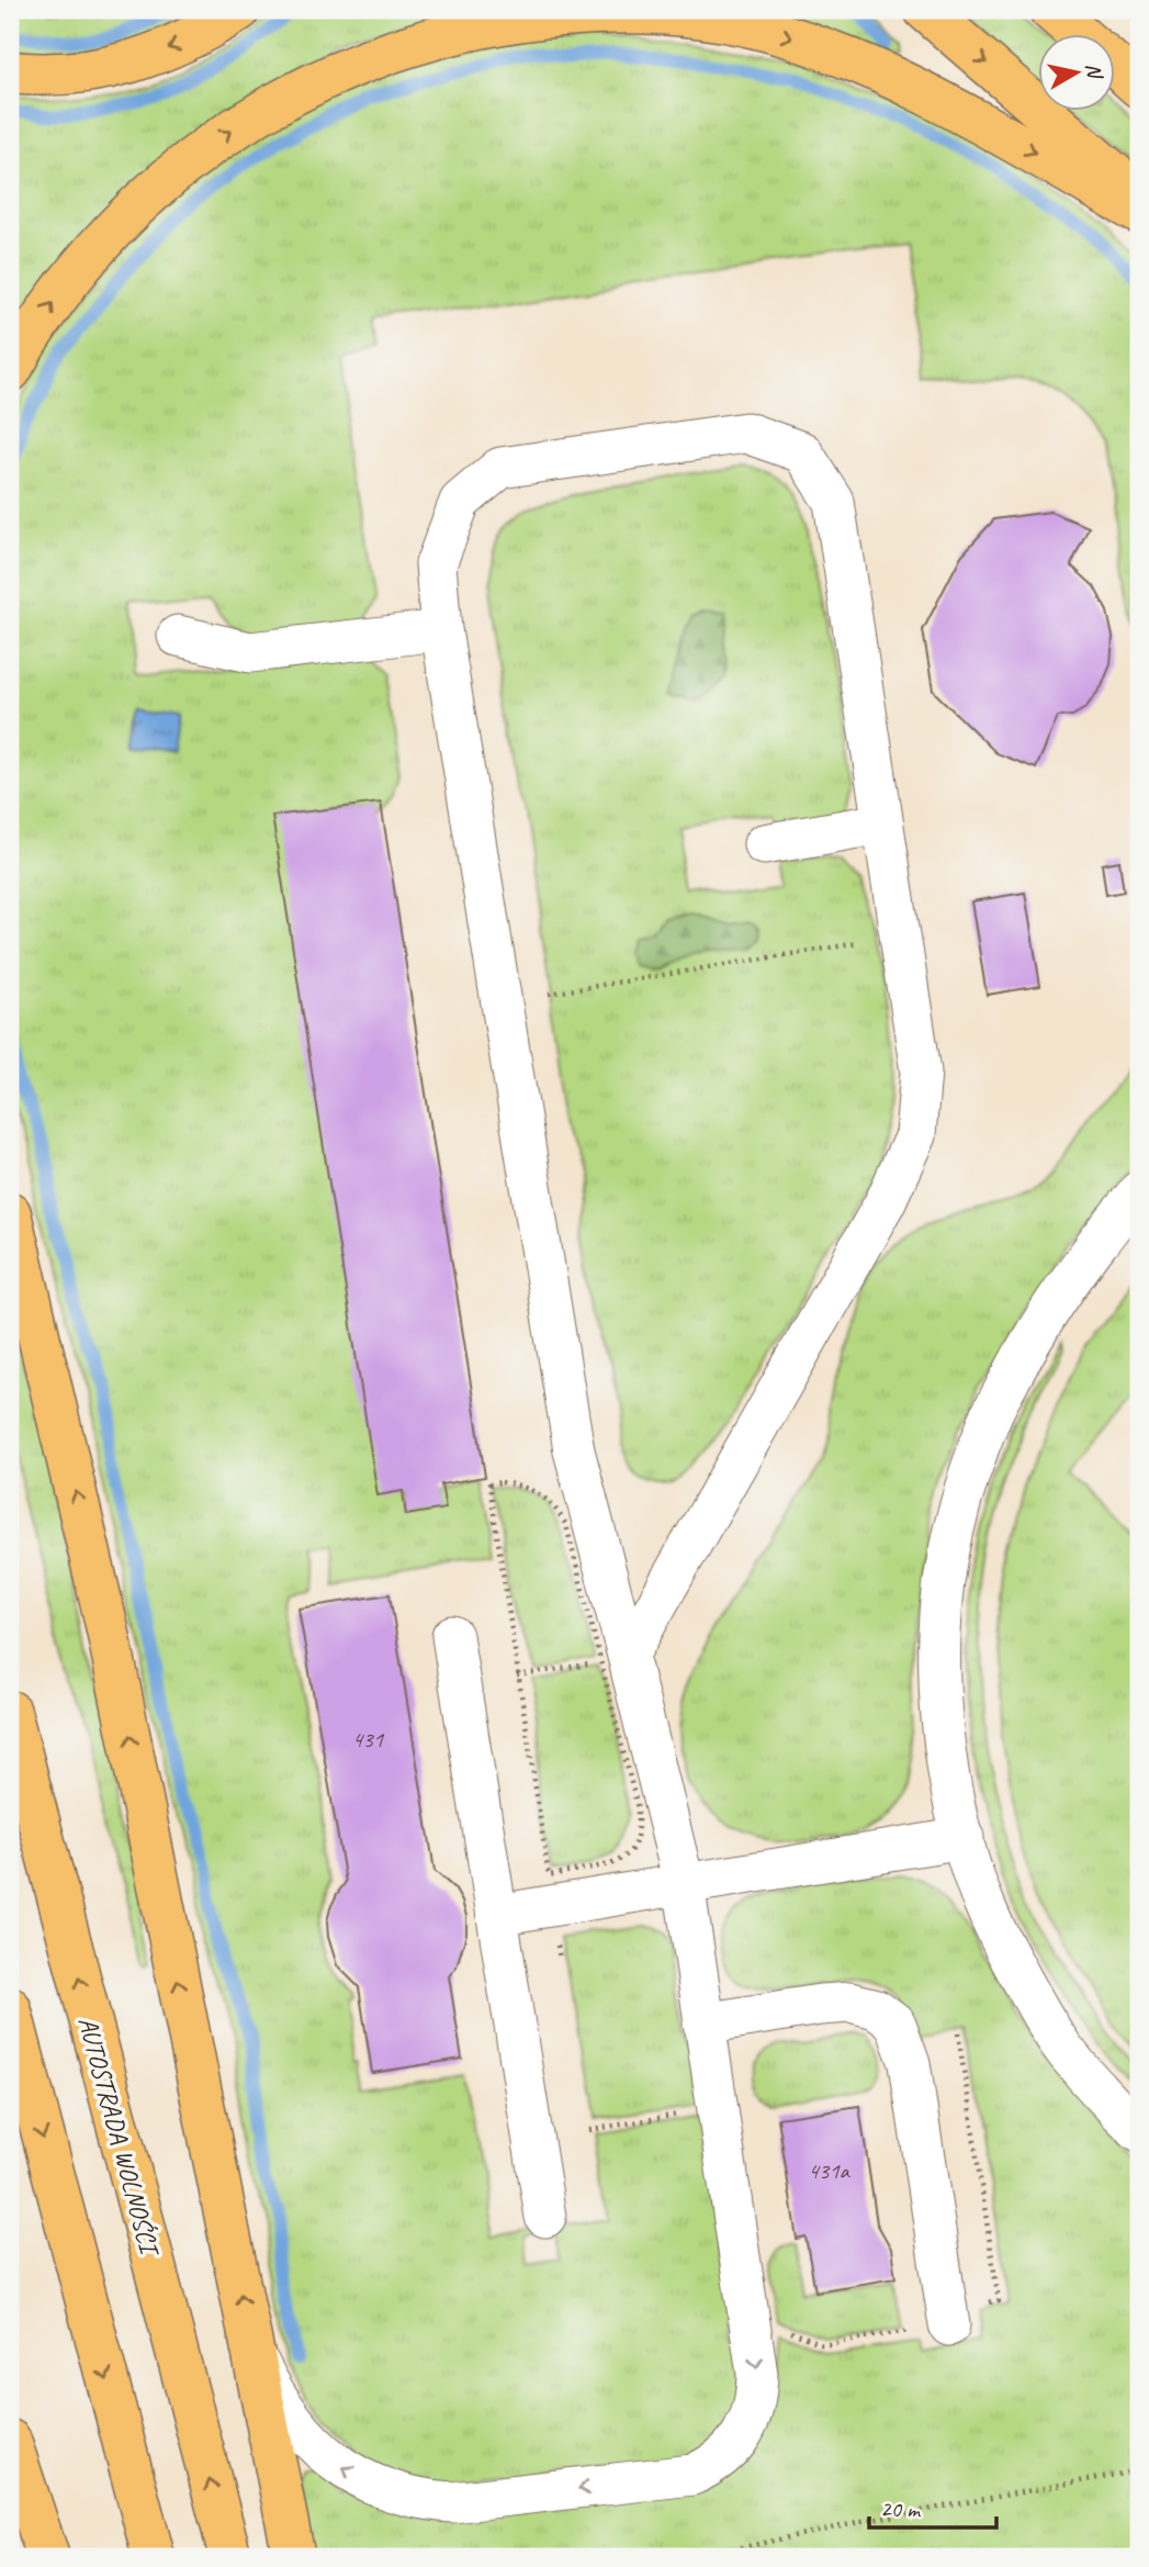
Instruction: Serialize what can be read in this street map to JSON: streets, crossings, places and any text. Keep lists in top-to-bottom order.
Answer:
{
  "streets": {
    "main road": ["AUTOSTRADA WOLNOŚCI"]
  },
  "house_numbers": ["431", "431a"],
  "scale_bar": "20 m",
  "north": "right"
}
